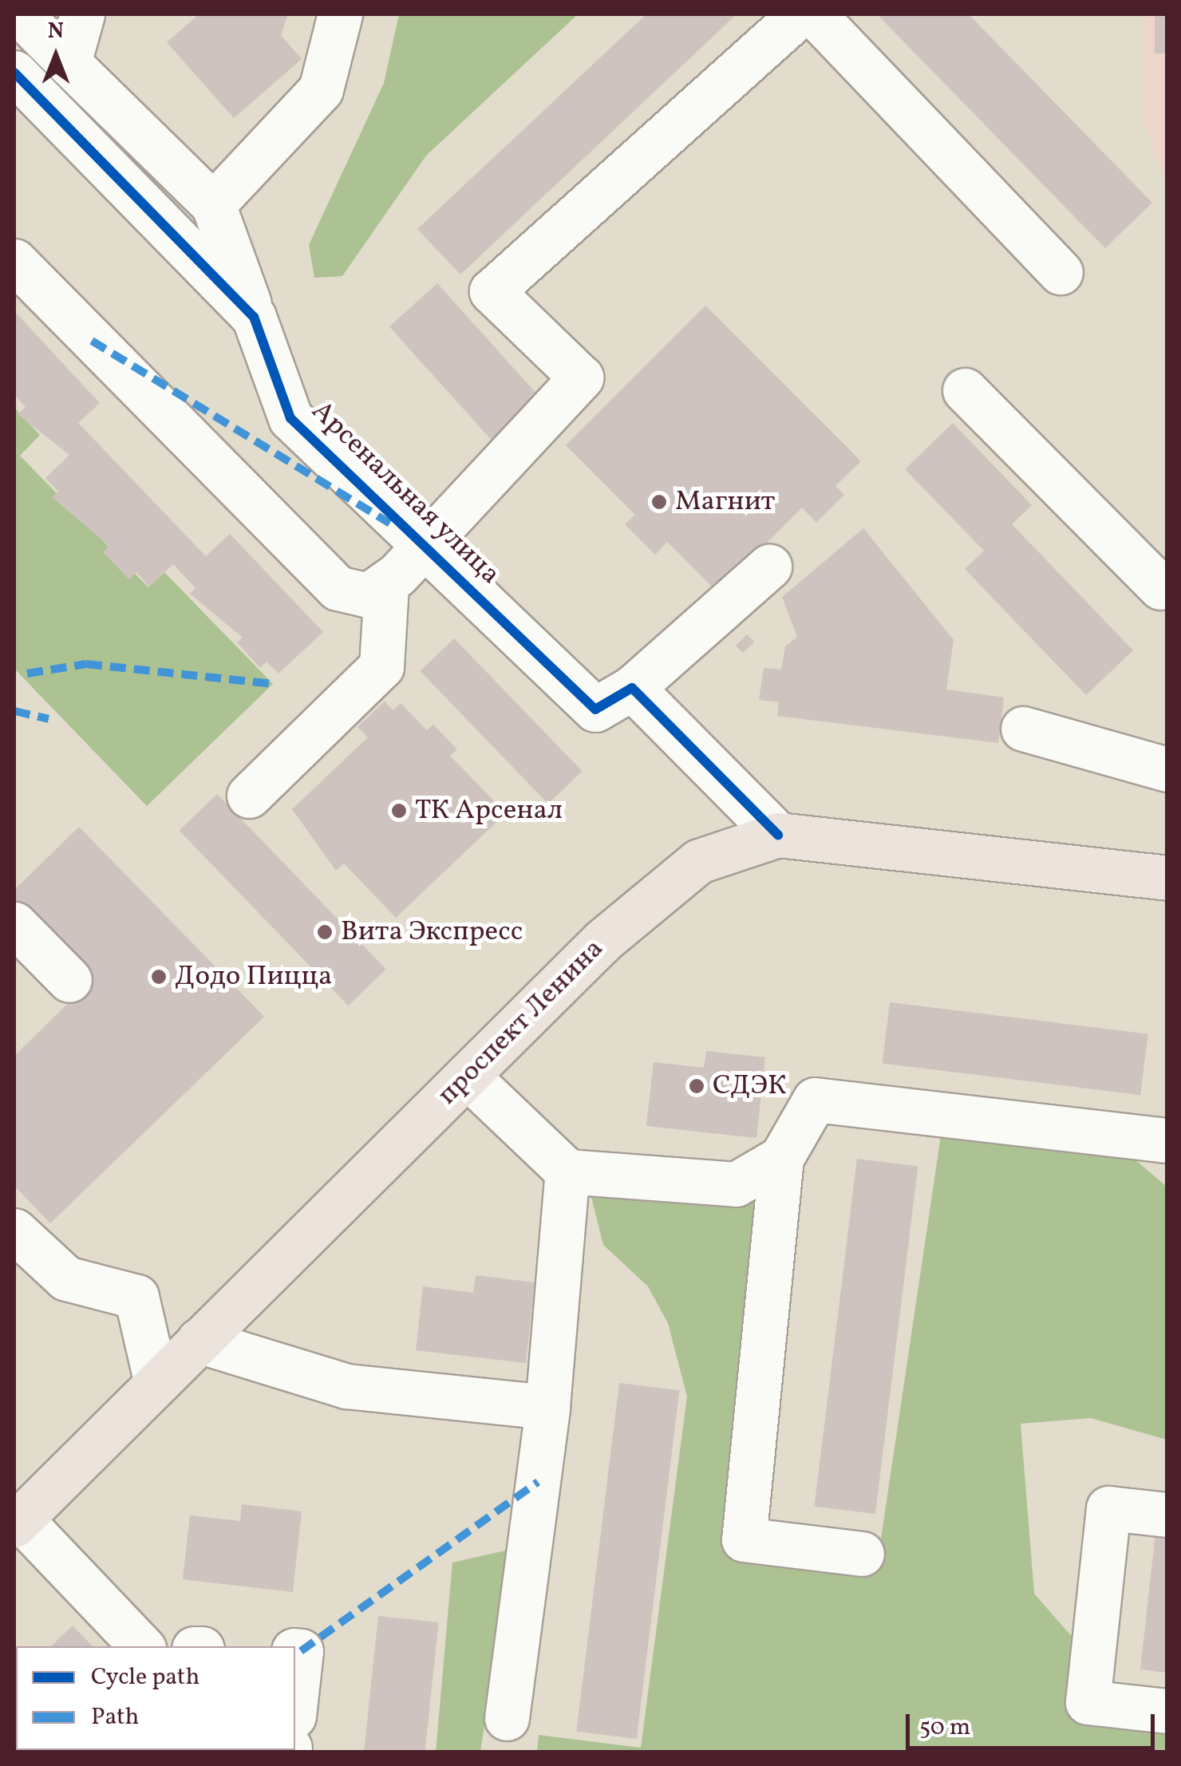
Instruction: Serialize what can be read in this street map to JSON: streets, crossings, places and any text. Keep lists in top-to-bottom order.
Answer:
{
  "streets": {
    "main road": ["проспект Ленина"],
    "street": ["Арсенальная улица"]
  },
  "places": [
    "Магнит",
    "ТК Арсенал",
    "Вита Экспресс",
    "Додо Пицца",
    "СДЭК"
  ],
  "legend": ["Cycle path", "Path"],
  "scale_bar": "50 m",
  "north": "top"
}
